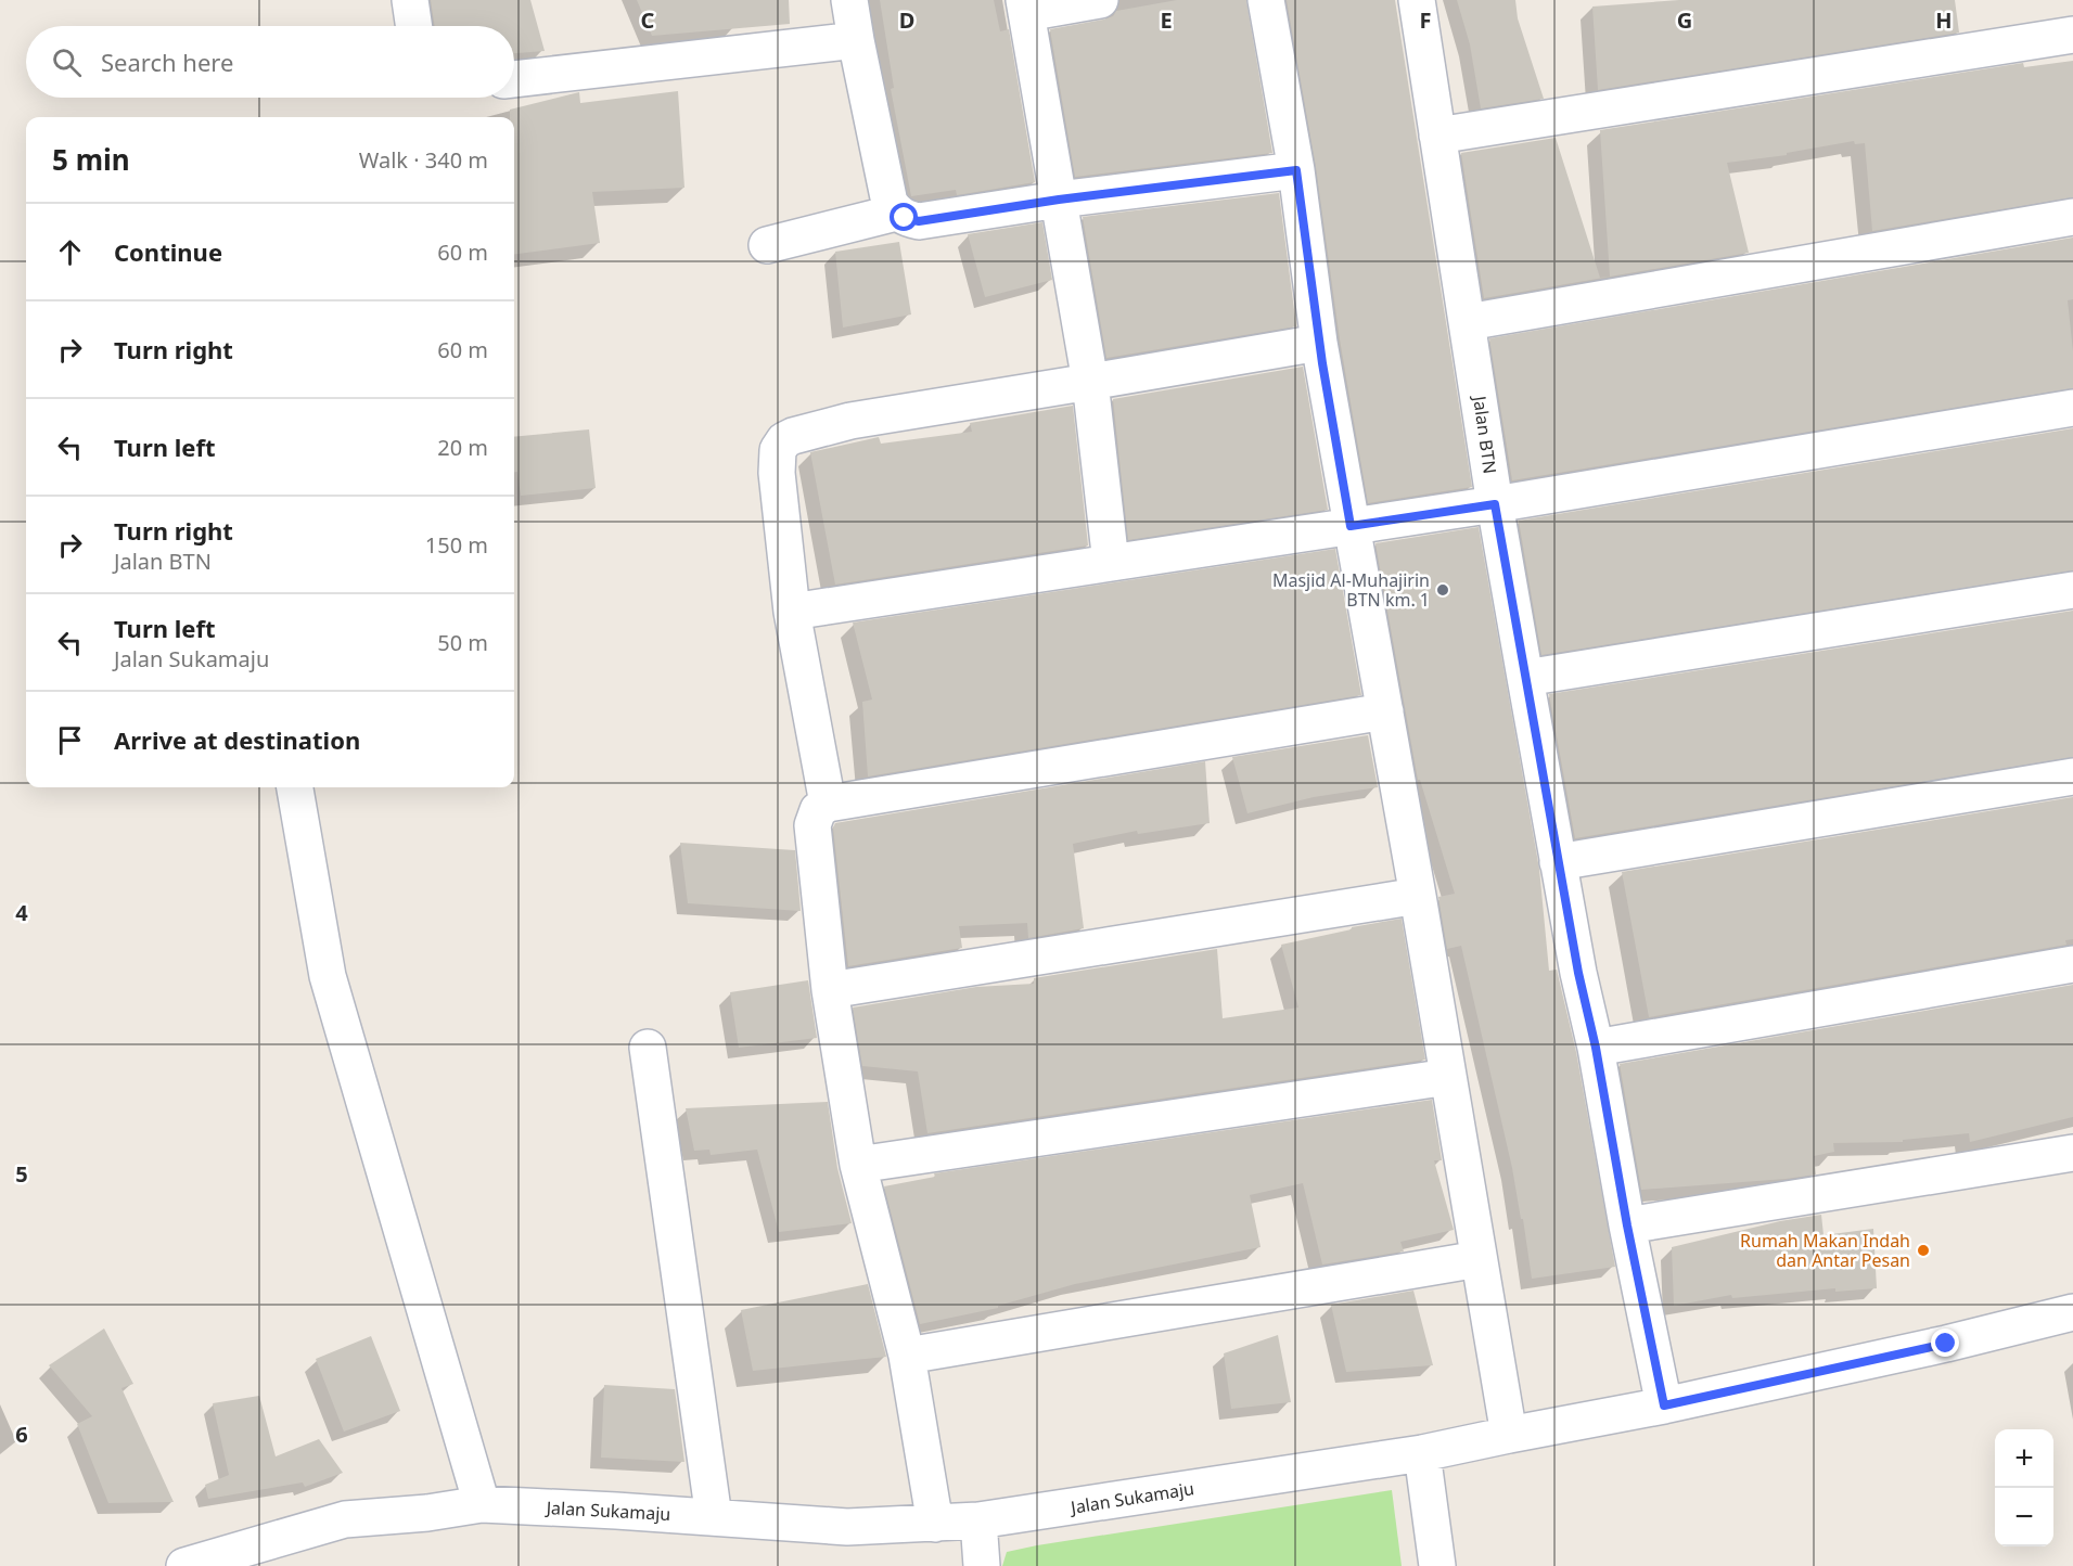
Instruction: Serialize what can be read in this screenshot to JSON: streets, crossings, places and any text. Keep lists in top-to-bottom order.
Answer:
{
  "streets": {
    "street": ["Jalan BTN", "Jalan Sukamaju"]
  },
  "crossings": [
    ["Jalan BTN", "Jalan Sukamaju"]
  ],
  "places": ["Masjid Al-Muhajirin BTN km. 1", "Rumah Makan Indah dan Antar Pesan"],
  "page": {
    "search": "Search here",
    "heading": ["5 min", "Walk · 340 m"],
    "list": [
      ["Continue", "60 m"],
      ["Turn right", "60 m"],
      ["Turn left", "20 m"],
      ["Turn right", "Jalan BTN", "150 m"],
      ["Turn left", "Jalan Sukamaju", "50 m"],
      "Arrive at destination"
    ],
    "map_buttons": ["+", "−"]
  },
  "grid": {
    "columns": [
      "C",
      "D",
      "E",
      "F",
      "G",
      "H"
    ],
    "rows": ["4", "5", "6"]
  }
}
